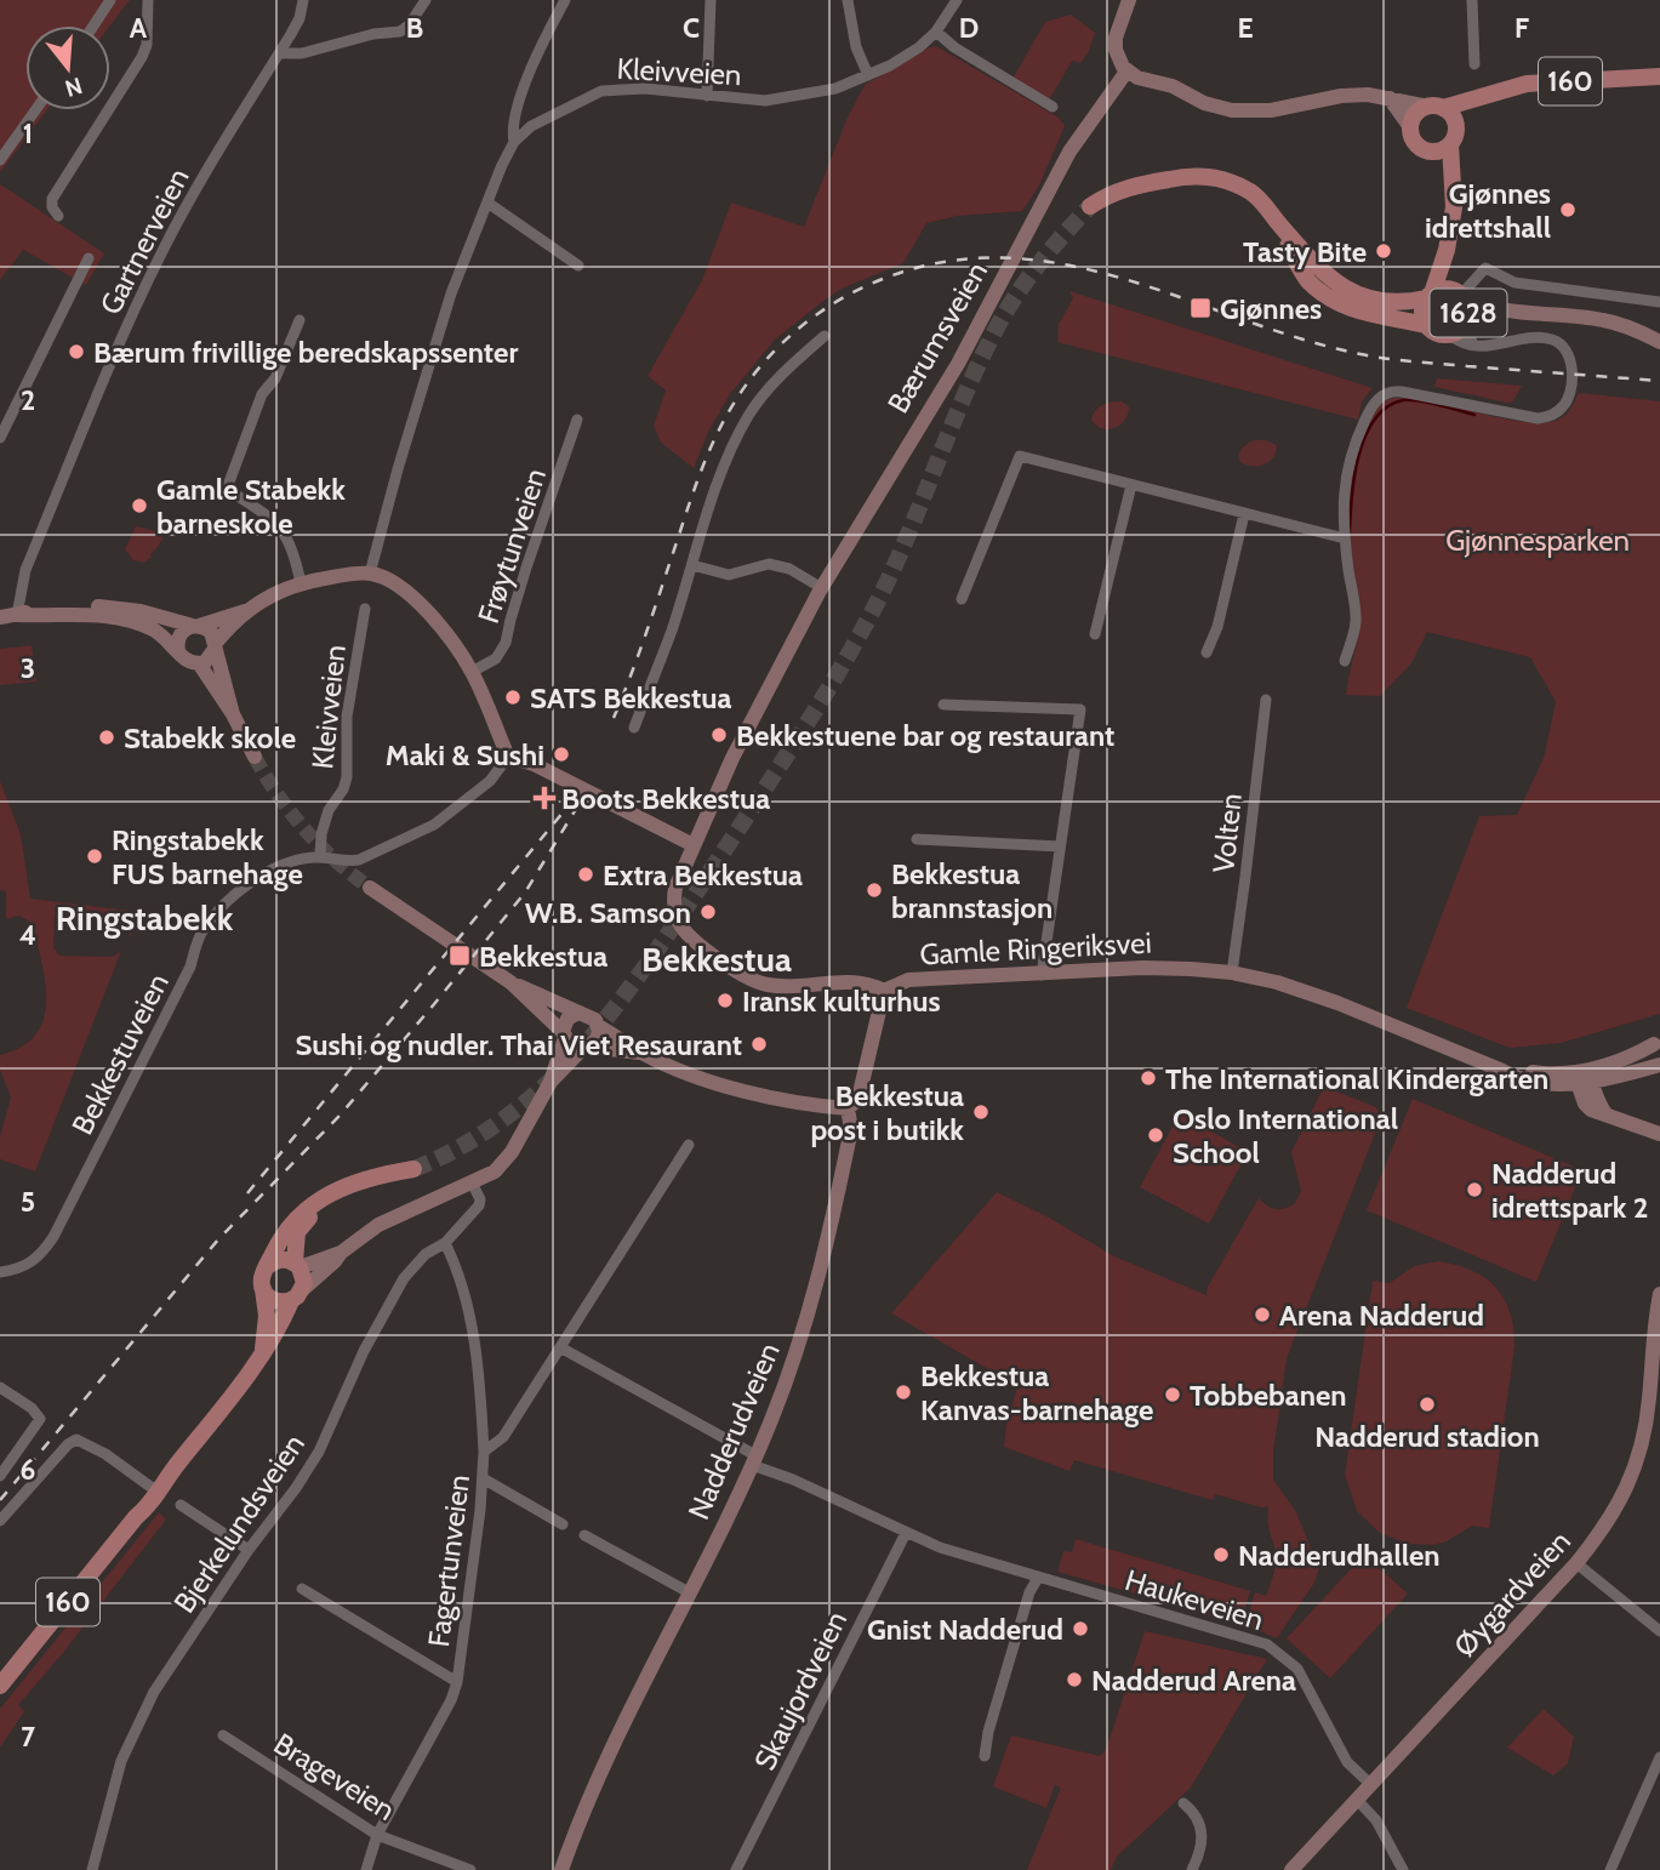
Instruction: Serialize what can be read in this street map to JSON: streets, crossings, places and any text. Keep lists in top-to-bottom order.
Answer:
{
  "streets": {
    "main road": [
      "160",
      "1628",
      "Bærumsveien",
      "Gamle Ringeriksvei",
      "Nadderudveien",
      "Øygardveien"
    ],
    "street": [
      "Kleivveien",
      "Gartnerveien",
      "Frøytunveien",
      "Volten",
      "Bekkestuveien",
      "Bjerkelundsveien",
      "Fagertunveien",
      "Haukeveien",
      "Skaujordveien",
      "Brageveien"
    ]
  },
  "crossings": [
    ["Kleivveien", "Bekkestuveien"],
    ["Bærumsveien", "Gamle Ringeriksvei"],
    ["Volten", "Gamle Ringeriksvei"],
    ["Gamle Ringeriksvei", "Nadderudveien"],
    ["Nadderudveien", "Haukeveien"],
    ["Fagertunveien", "Haukeveien"],
    ["Fagertunveien", "Brageveien"],
    ["Øygardveien", "Haukeveien"],
    ["Haukeveien", "Skaujordveien"]
  ],
  "districts": ["Ringstabekk", "Bekkestua"],
  "parks": ["Gjønnesparken"],
  "places": {
    "other": [
      "Gjønnes idrettshall",
      "Tasty Bite",
      "Bærum frivillige beredskapssenter",
      "Gamle Stabekk barneskole",
      "SATS Bekkestua",
      "Bekkestuene bar og restaurant",
      "Stabekk skole",
      "Maki & Sushi",
      "Ringstabekk FUS barnehage",
      "Extra Bekkestua",
      "Bekkestua brannstasjon",
      "W.B. Samson",
      "Iransk kulturhus",
      "Sushi og nudler. Thai Viet Resaurant",
      "The International Kindergarten",
      "Bekkestua post i butikk",
      "Oslo International School",
      "Nadderud idrettspark 2",
      "Arena Nadderud",
      "Bekkestua Kanvas-barnehage",
      "Tobbebanen",
      "Nadderud stadion",
      "Nadderudhallen",
      "Gnist Nadderud",
      "Nadderud Arena"
    ],
    "transit": ["Gjønnes", "Bekkestua"],
    "health": ["Boots Bekkestua"]
  },
  "north": "bottom",
  "grid": {
    "columns": [
      "A",
      "B",
      "C",
      "D",
      "E",
      "F"
    ],
    "rows": [
      "1",
      "2",
      "3",
      "4",
      "5",
      "6",
      "7"
    ]
  }
}
